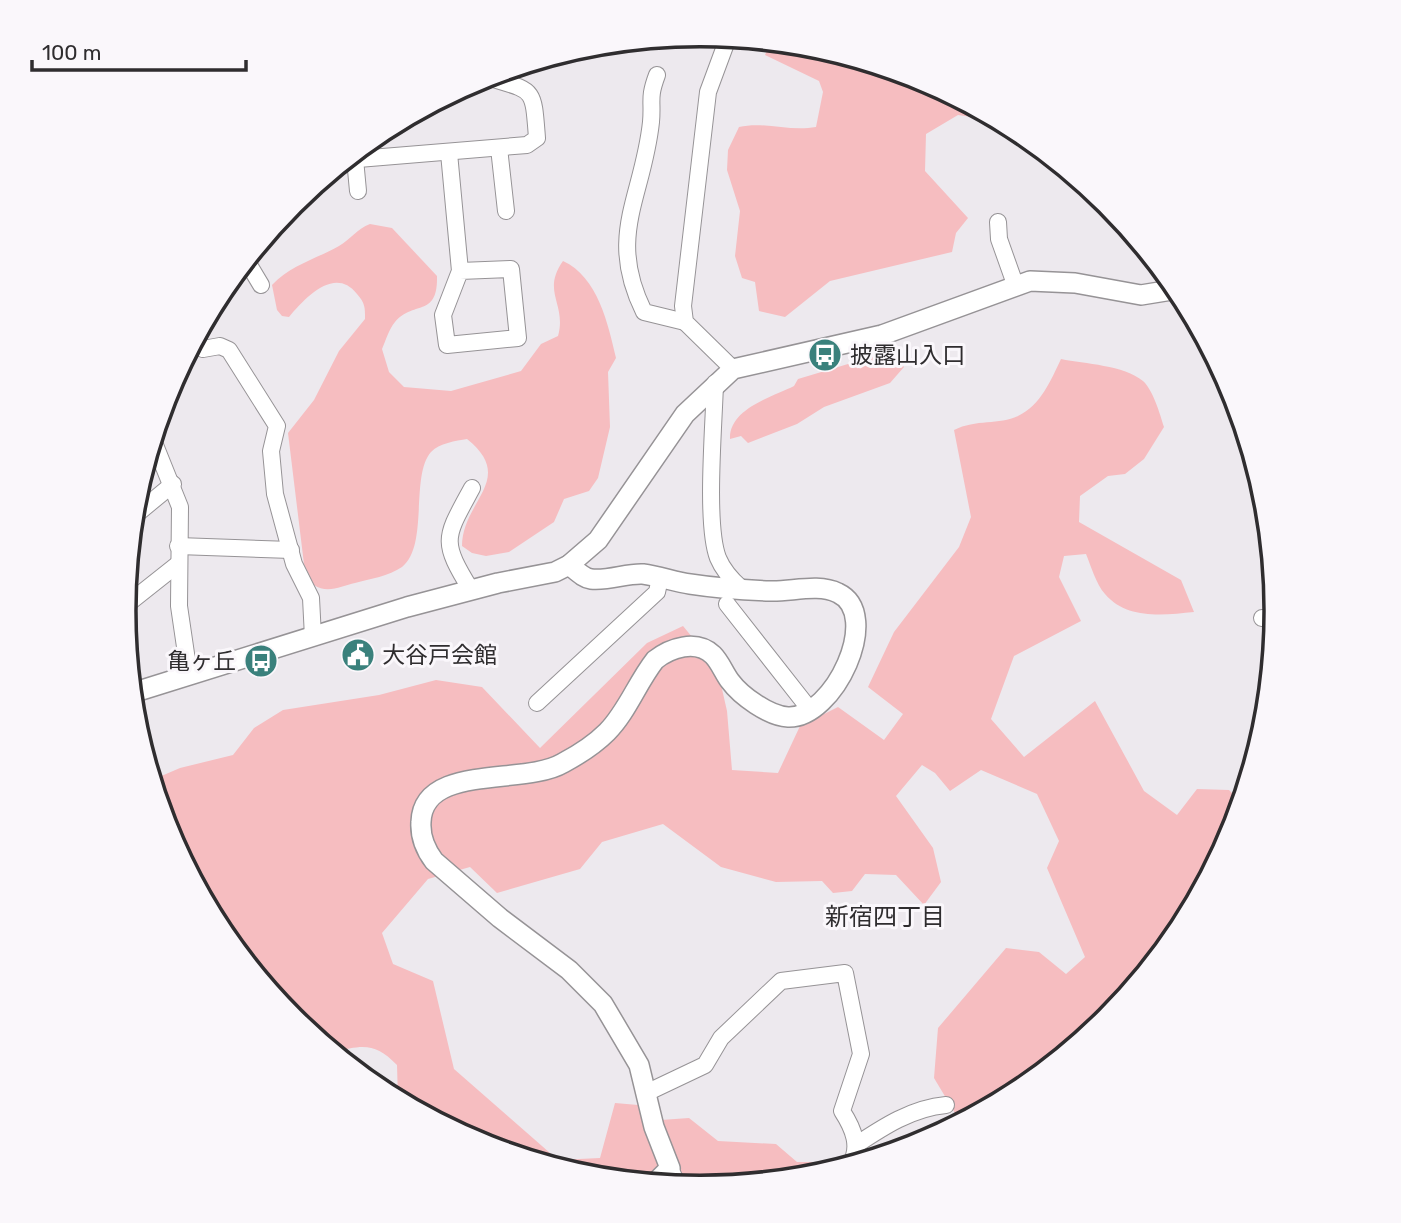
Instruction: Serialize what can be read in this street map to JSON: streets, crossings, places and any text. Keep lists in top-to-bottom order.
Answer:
{
  "districts": ["新宿四丁目"],
  "places": {
    "bus stop": ["披露山入口", "亀ヶ丘"],
    "public building": ["大谷戸会館"]
  },
  "scale_bar": "100 m"
}
